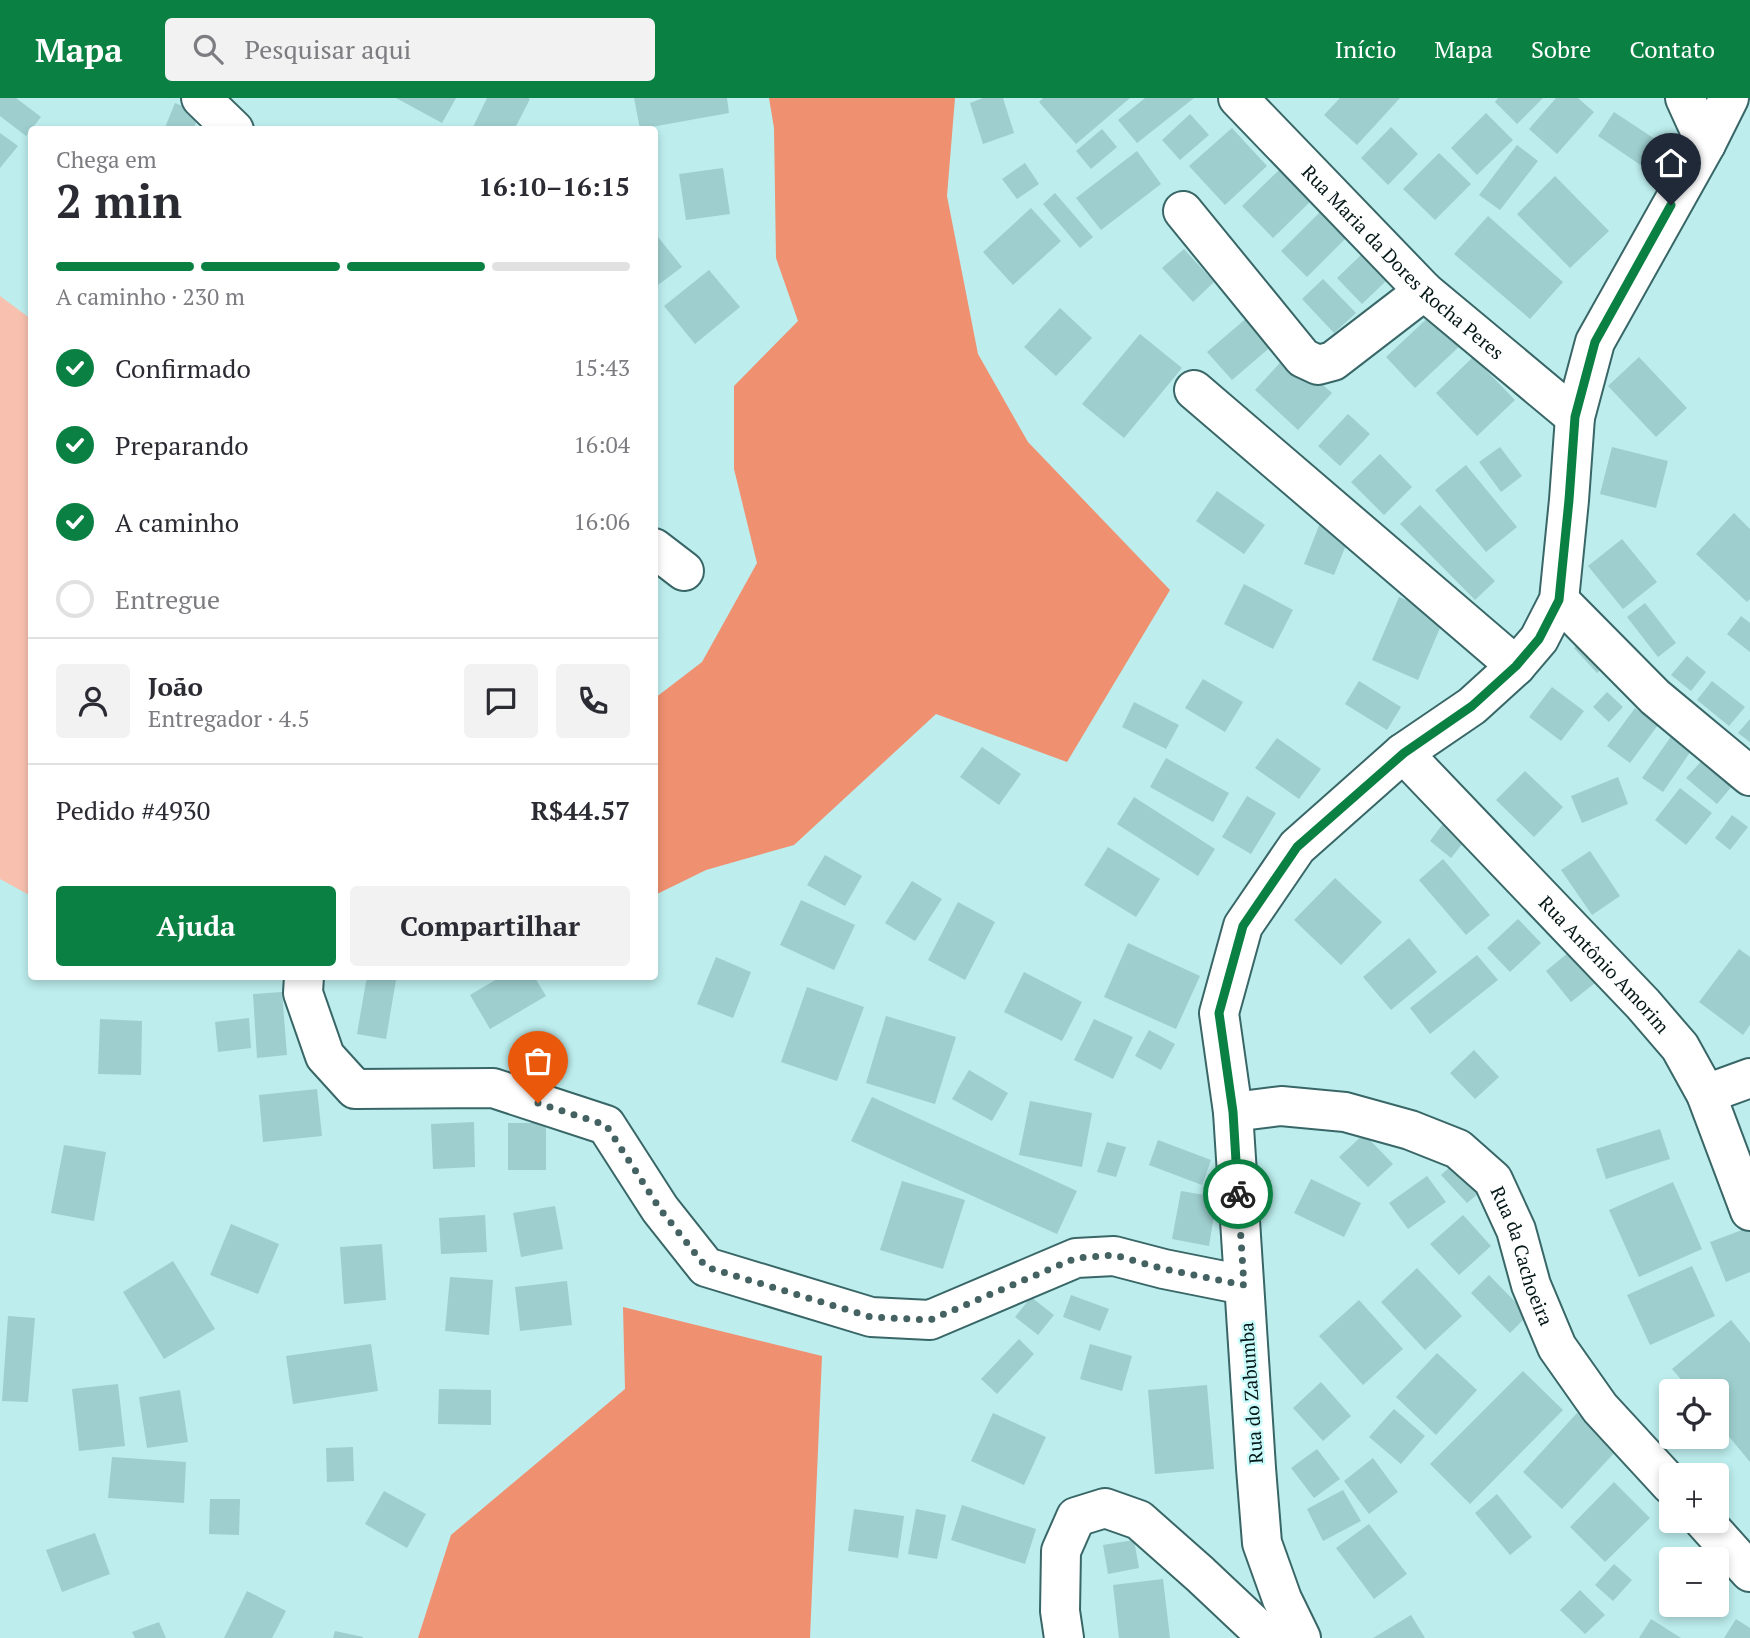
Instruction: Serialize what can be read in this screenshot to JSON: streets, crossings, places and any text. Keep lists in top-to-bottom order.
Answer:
{
  "streets": {
    "street": [
      "Rua Maria da Dores Rocha Peres",
      "Rua Antônio Amorim",
      "Rua da Cachoeira",
      "Rua do Zabumba"
    ]
  },
  "crossings": [
    ["Rua Maria da Dores Rocha Peres", "Rua do Zabumba"],
    ["Rua Antônio Amorim", "Rua do Zabumba"],
    ["Rua da Cachoeira", "Rua do Zabumba"]
  ],
  "page": {
    "header": "Mapa",
    "search": "Pesquisar aqui",
    "nav": [
      "Início",
      "Mapa",
      "Sobre",
      "Contato"
    ],
    "heading": ["2 min", "Chega em", "16:10–16:15"],
    "panel": [
      "João",
      "Entregador · 4.5",
      "Pedido #4930",
      "R$44.57"
    ],
    "bar": "A caminho · 230 m",
    "list": [
      ["Confirmado", "15:43"],
      ["Preparando", "16:04"],
      ["A caminho", "16:06"],
      "Entregue"
    ],
    "buttons": ["Ajuda", "Compartilhar"],
    "map_buttons": ["+", "−"]
  }
}
